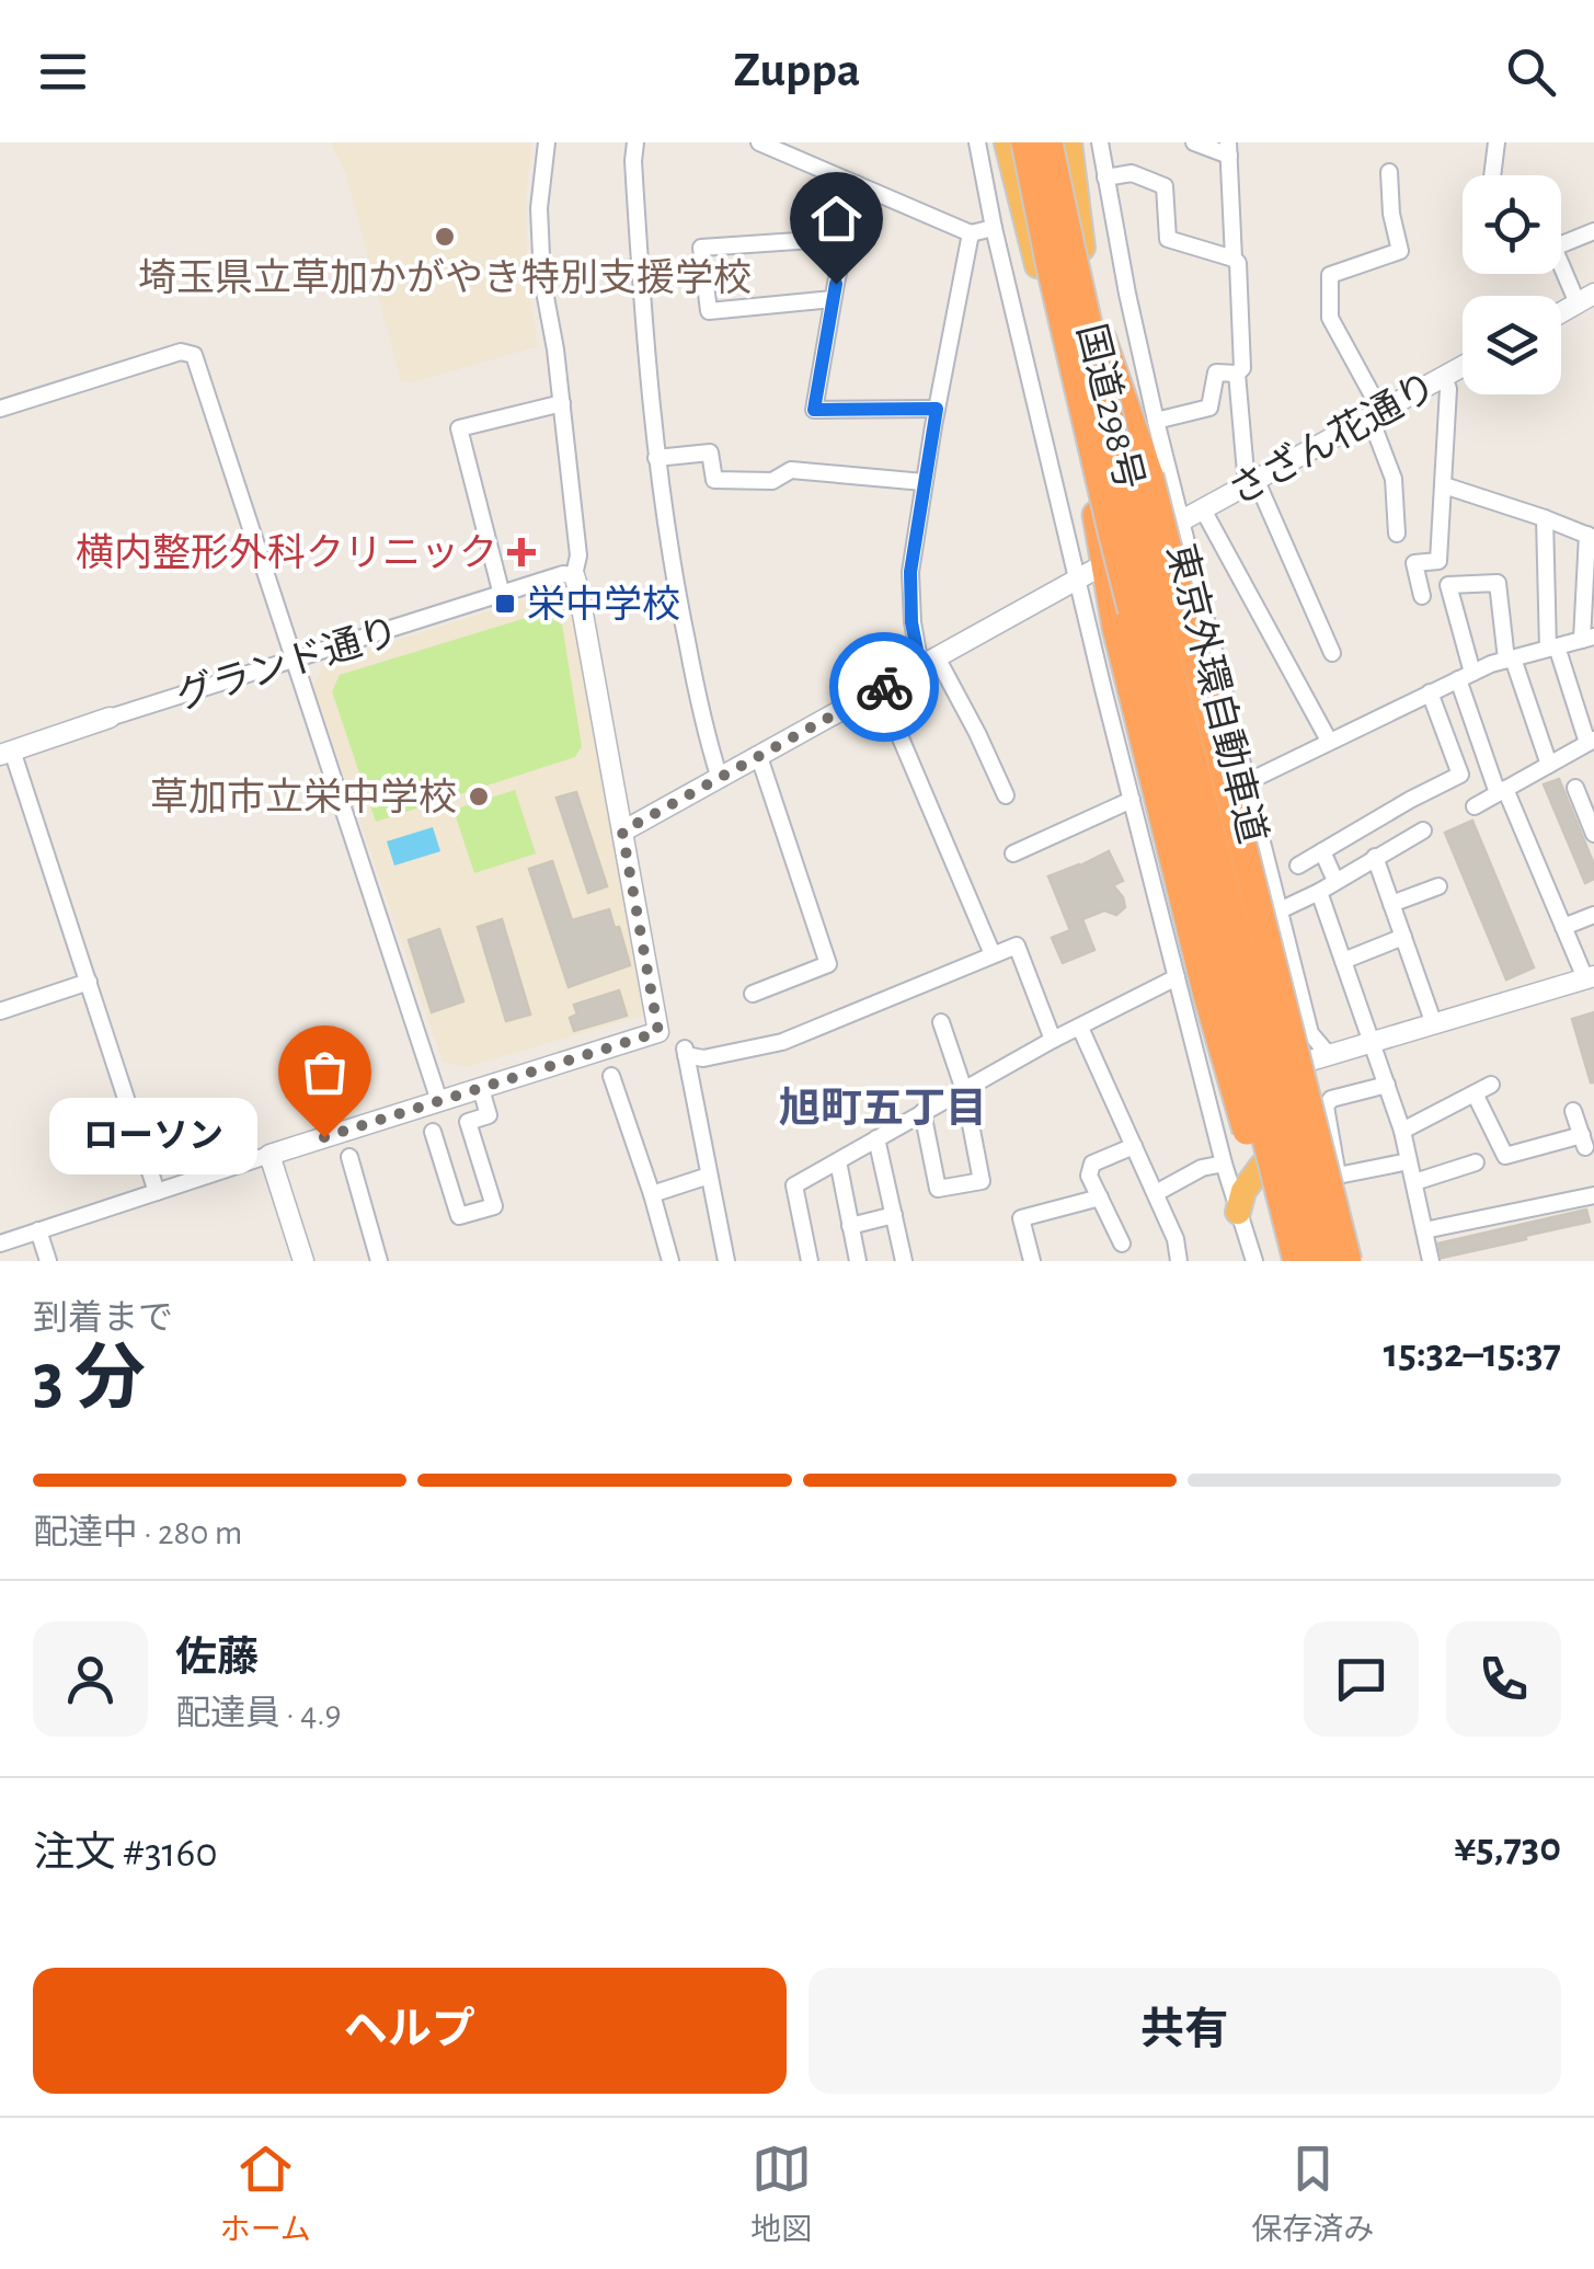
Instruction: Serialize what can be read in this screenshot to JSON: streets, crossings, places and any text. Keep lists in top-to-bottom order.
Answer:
{
  "streets": {
    "highway": ["国道298号", "東京外環自動車道"],
    "street": ["さざん花通り", "グランド通り"]
  },
  "crossings": [
    ["国道298号", "東京外環自動車道"]
  ],
  "districts": ["旭町五丁目"],
  "places": {
    "other": ["埼玉県立草加かがやき特別支援学校", "草加市立栄中学校", "ローソン"],
    "health": ["横内整形外科クリニック"],
    "transit": ["栄中学校"]
  },
  "page": {
    "header": "Zuppa",
    "bubble": "ローソン",
    "heading": ["3 分", "到着まで", "15:32–15:37"],
    "panel": [
      "佐藤",
      "配達員 · 4.9",
      "注文 #3160",
      "¥5,730"
    ],
    "bar": "配達中 · 280 m",
    "buttons": ["ヘルプ", "共有"],
    "tabs": ["ホーム", "地図", "保存済み"]
  }
}
